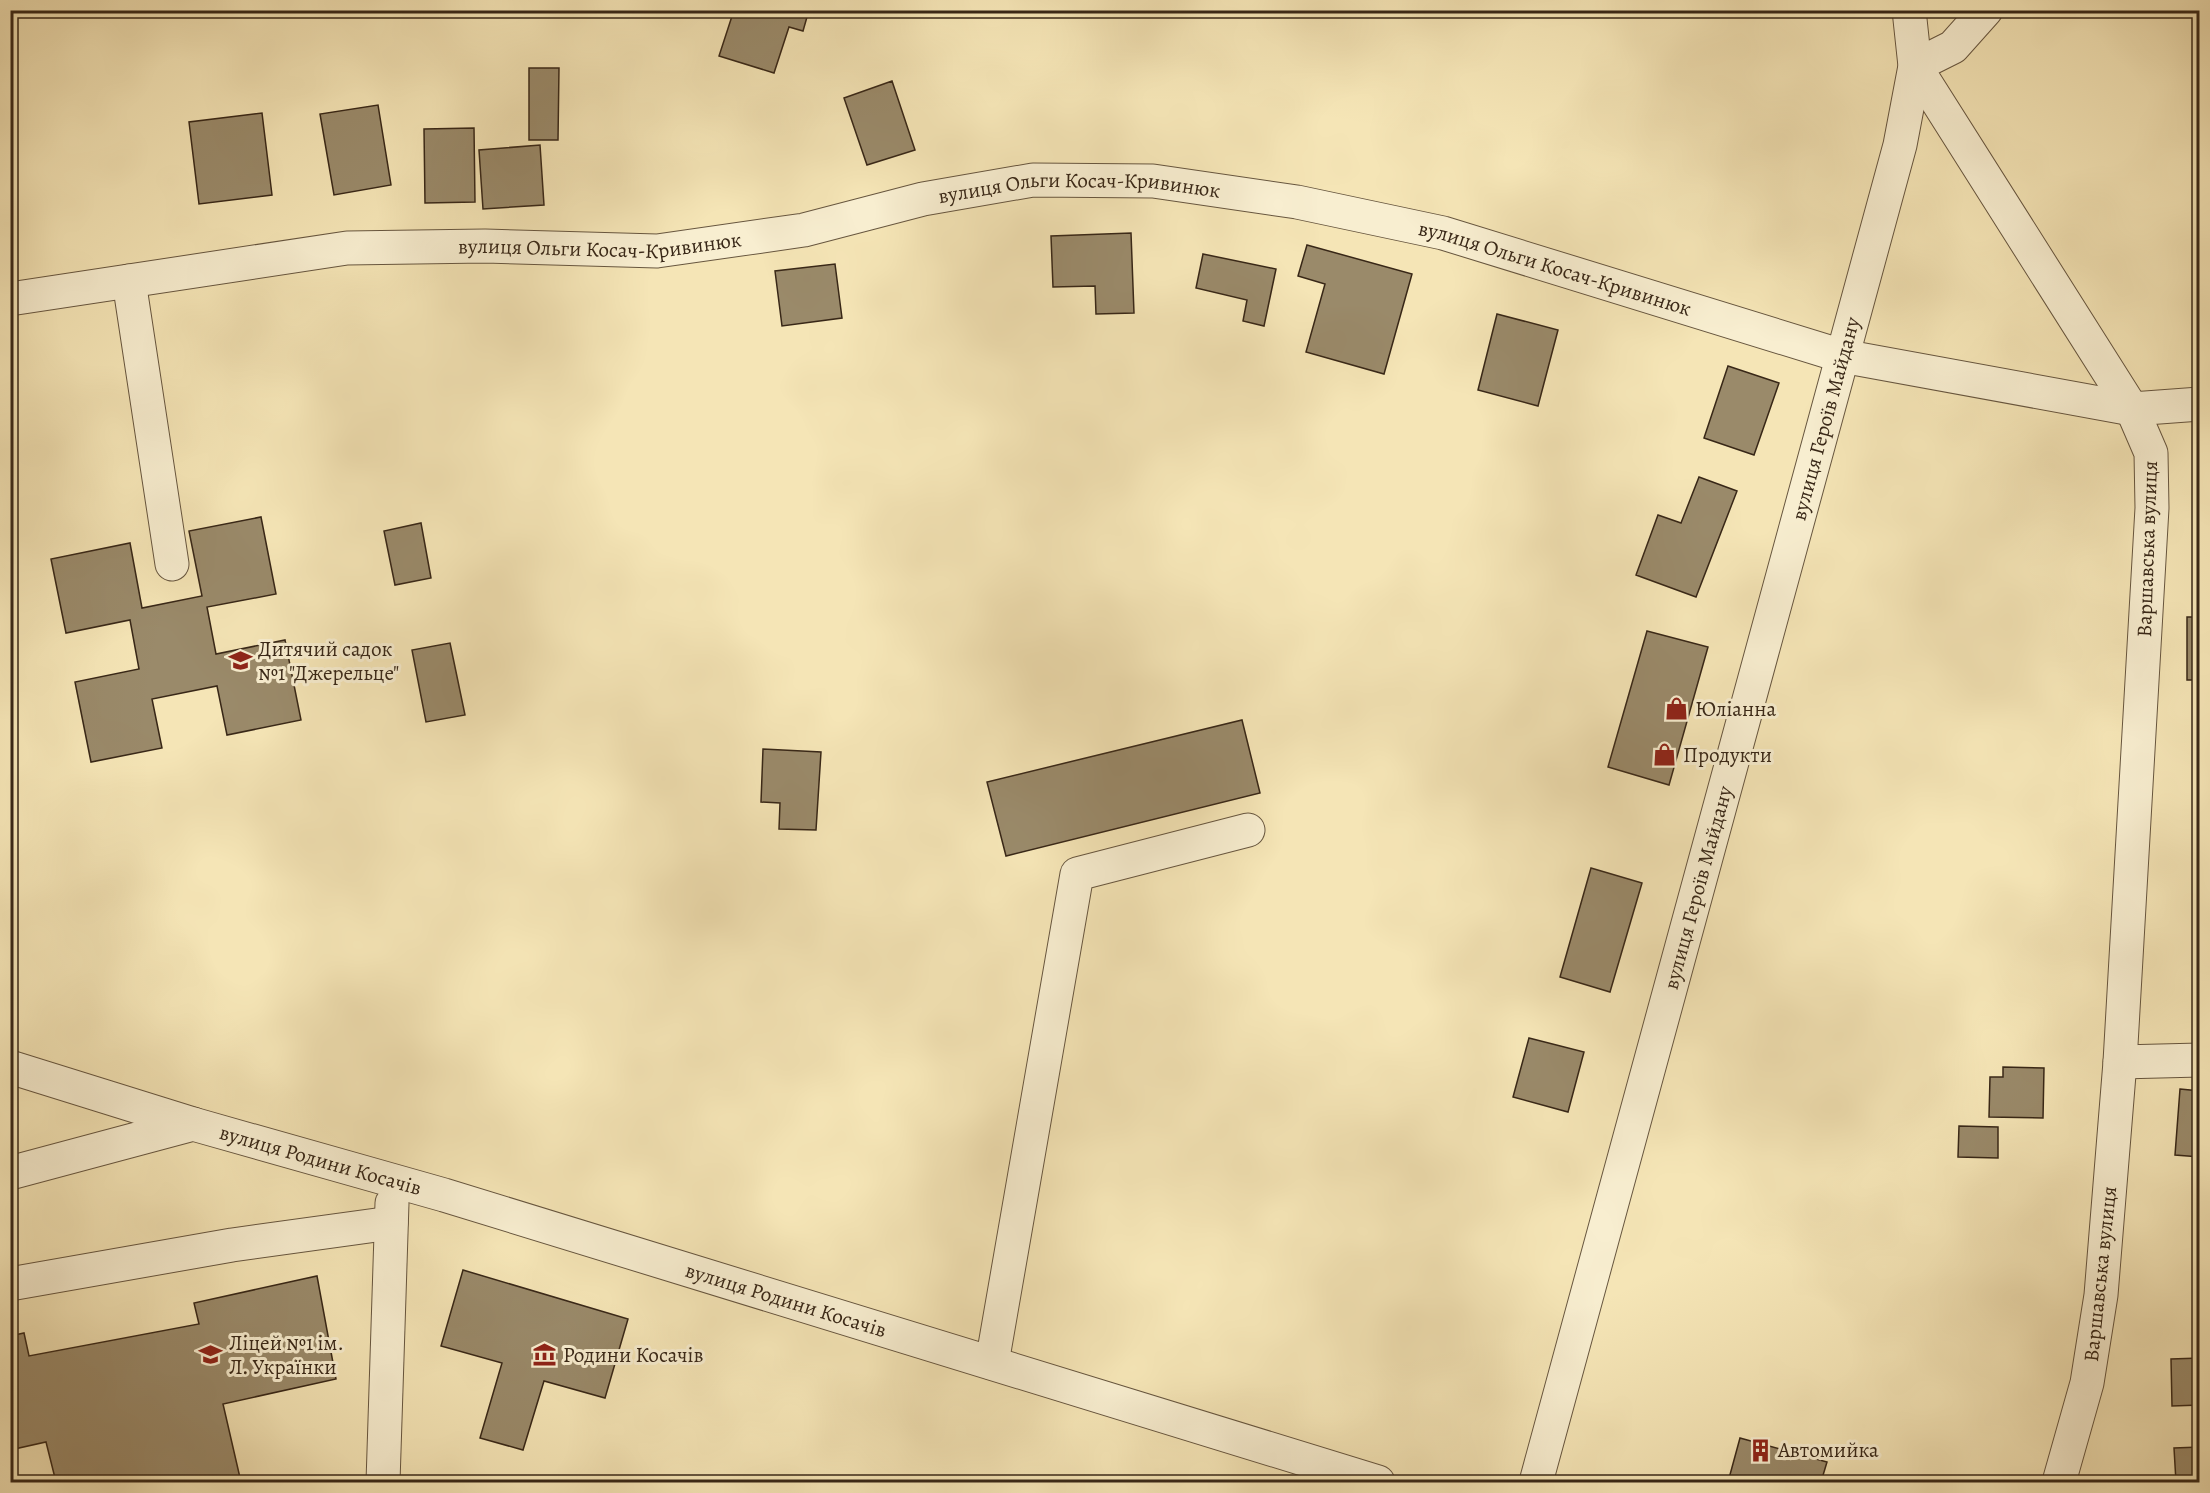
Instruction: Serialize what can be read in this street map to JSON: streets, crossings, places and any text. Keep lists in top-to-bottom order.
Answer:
{
  "streets": {
    "street": [
      "вулиця Ольги Косач-Кривинюк",
      "вулиця Героїв Майдану",
      "Варшавська вулиця",
      "вулиця Родини Косачів"
    ]
  },
  "crossings": [
    ["вулиця Ольги Косач-Кривинюк", "вулиця Героїв Майдану"],
    ["вулиця Ольги Косач-Кривинюк", "Варшавська вулиця"],
    ["вулиця Героїв Майдану", "Варшавська вулиця"]
  ],
  "places": {
    "school or university": ["Дитячий садок №1 \"Джерельце\"", "Ліцей №1 ім. Л. Українки"],
    "shop": ["Юліанна", "Продукти"],
    "museum": ["Родини Косачів"],
    "building": ["Автомийка"]
  }
}
